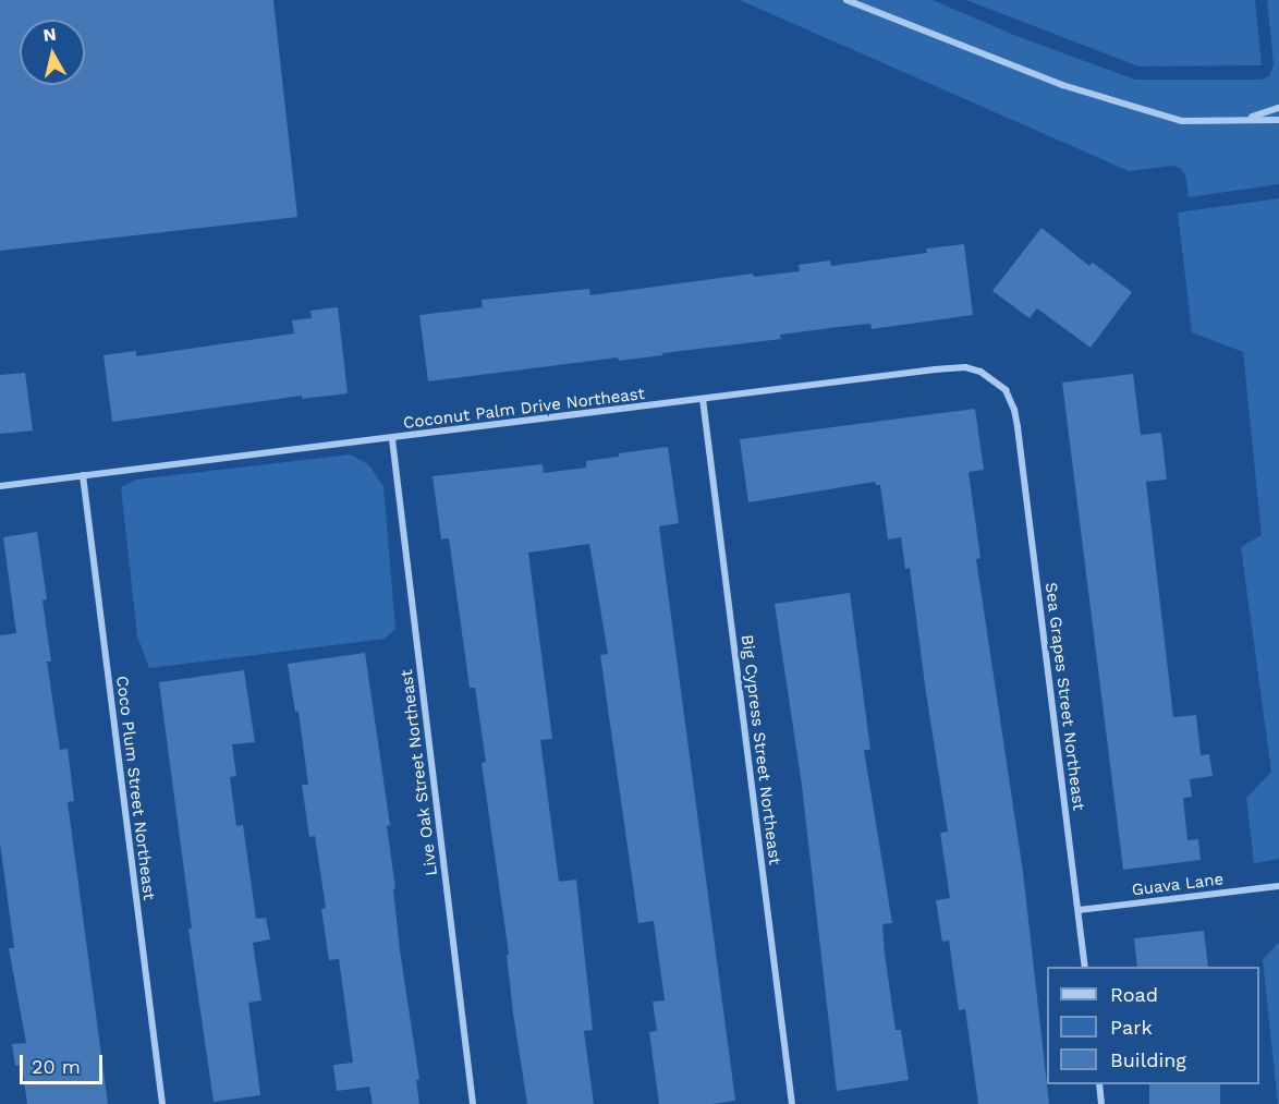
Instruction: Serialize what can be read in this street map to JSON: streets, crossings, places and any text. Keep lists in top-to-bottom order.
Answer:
{
  "streets": {
    "street": [
      "Coconut Palm Drive Northeast",
      "Sea Grapes Street Northeast",
      "Big Cypress Street Northeast",
      "Live Oak Street Northeast",
      "Coco Plum Street Northeast",
      "Guava Lane"
    ]
  },
  "crossings": [
    ["Coconut Palm Drive Northeast", "Sea Grapes Street Northeast"],
    ["Coconut Palm Drive Northeast", "Big Cypress Street Northeast"],
    ["Coconut Palm Drive Northeast", "Live Oak Street Northeast"],
    ["Coconut Palm Drive Northeast", "Coco Plum Street Northeast"],
    ["Sea Grapes Street Northeast", "Guava Lane"]
  ],
  "legend": ["Road", "Park", "Building"],
  "scale_bar": "20 m",
  "north": "top"
}
